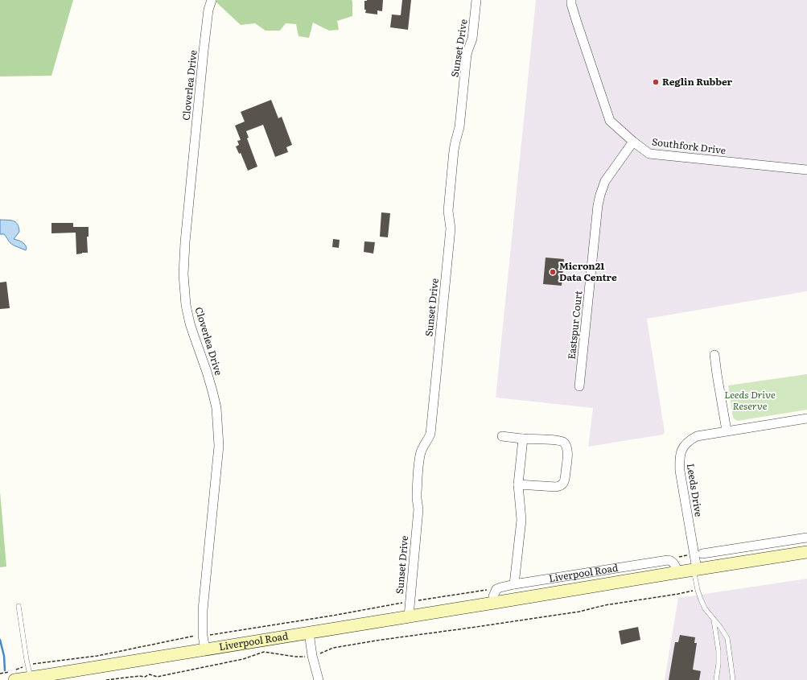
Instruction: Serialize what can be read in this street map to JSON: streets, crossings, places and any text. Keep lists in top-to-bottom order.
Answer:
{
  "streets": {
    "main road": ["Liverpool Road"],
    "street": [
      "Sunset Drive",
      "Cloverlea Drive",
      "Southfork Drive",
      "Eastspur Court",
      "Leeds Drive"
    ]
  },
  "crossings": [
    ["Sunset Drive", "Liverpool Road"],
    ["Cloverlea Drive", "Liverpool Road"],
    ["Southfork Drive", "Eastspur Court"],
    ["Leeds Drive", "Liverpool Road"]
  ],
  "parks": ["Leeds Drive Reserve"],
  "places": ["Reglin Rubber", "Micron21 Data Centre"]
}
